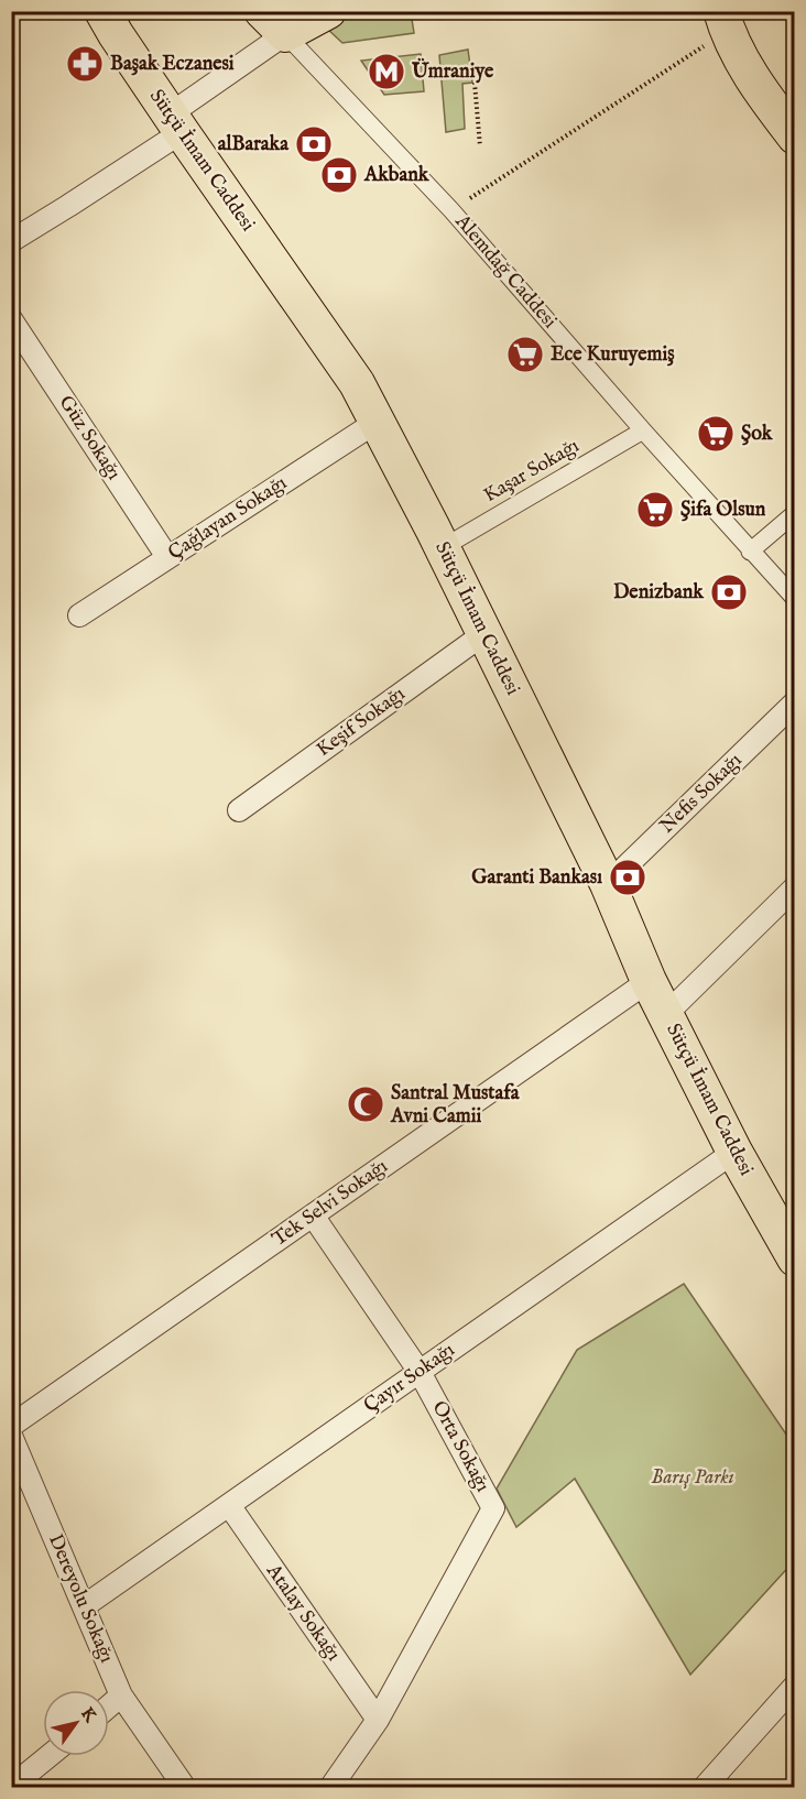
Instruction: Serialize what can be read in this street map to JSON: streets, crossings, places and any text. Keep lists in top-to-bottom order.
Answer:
{
  "streets": {
    "main road": ["Sütçü İmam Caddesi"],
    "street": [
      "Alemdağ Caddesi",
      "Güz Sokağı",
      "Kaşar Sokağı",
      "Çağlayan Sokağı",
      "Keşif Sokağı",
      "Nefis Sokağı",
      "Tek Selvi Sokağı",
      "Çayır Sokağı",
      "Orta Sokağı",
      "Dereyolu Sokağı",
      "Atalay Sokağı"
    ]
  },
  "crossings": [
    ["Sütçü İmam Caddesi", "Kaşar Sokağı"],
    ["Sütçü İmam Caddesi", "Çağlayan Sokağı"],
    ["Sütçü İmam Caddesi", "Keşif Sokağı"],
    ["Sütçü İmam Caddesi", "Nefis Sokağı"],
    ["Sütçü İmam Caddesi", "Tek Selvi Sokağı"],
    ["Sütçü İmam Caddesi", "Çayır Sokağı"],
    ["Alemdağ Caddesi", "Kaşar Sokağı"],
    ["Güz Sokağı", "Çağlayan Sokağı"],
    ["Tek Selvi Sokağı", "Orta Sokağı"],
    ["Çayır Sokağı", "Orta Sokağı"],
    ["Çayır Sokağı", "Dereyolu Sokağı"],
    ["Çayır Sokağı", "Atalay Sokağı"],
    ["Orta Sokağı", "Atalay Sokağı"]
  ],
  "parks": ["Barış Parkı"],
  "places": {
    "pharmacy": ["Başak Eczanesi"],
    "metro station": ["Ümraniye"],
    "bank": [
      "alBaraka",
      "Akbank",
      "Denizbank",
      "Garanti Bankası"
    ],
    "supermarket": ["Ece Kuruyemiş", "Şok", "Şifa Olsun"],
    "mosque": ["Santral Mustafa Avni Camii"]
  },
  "north": "top right"
}
